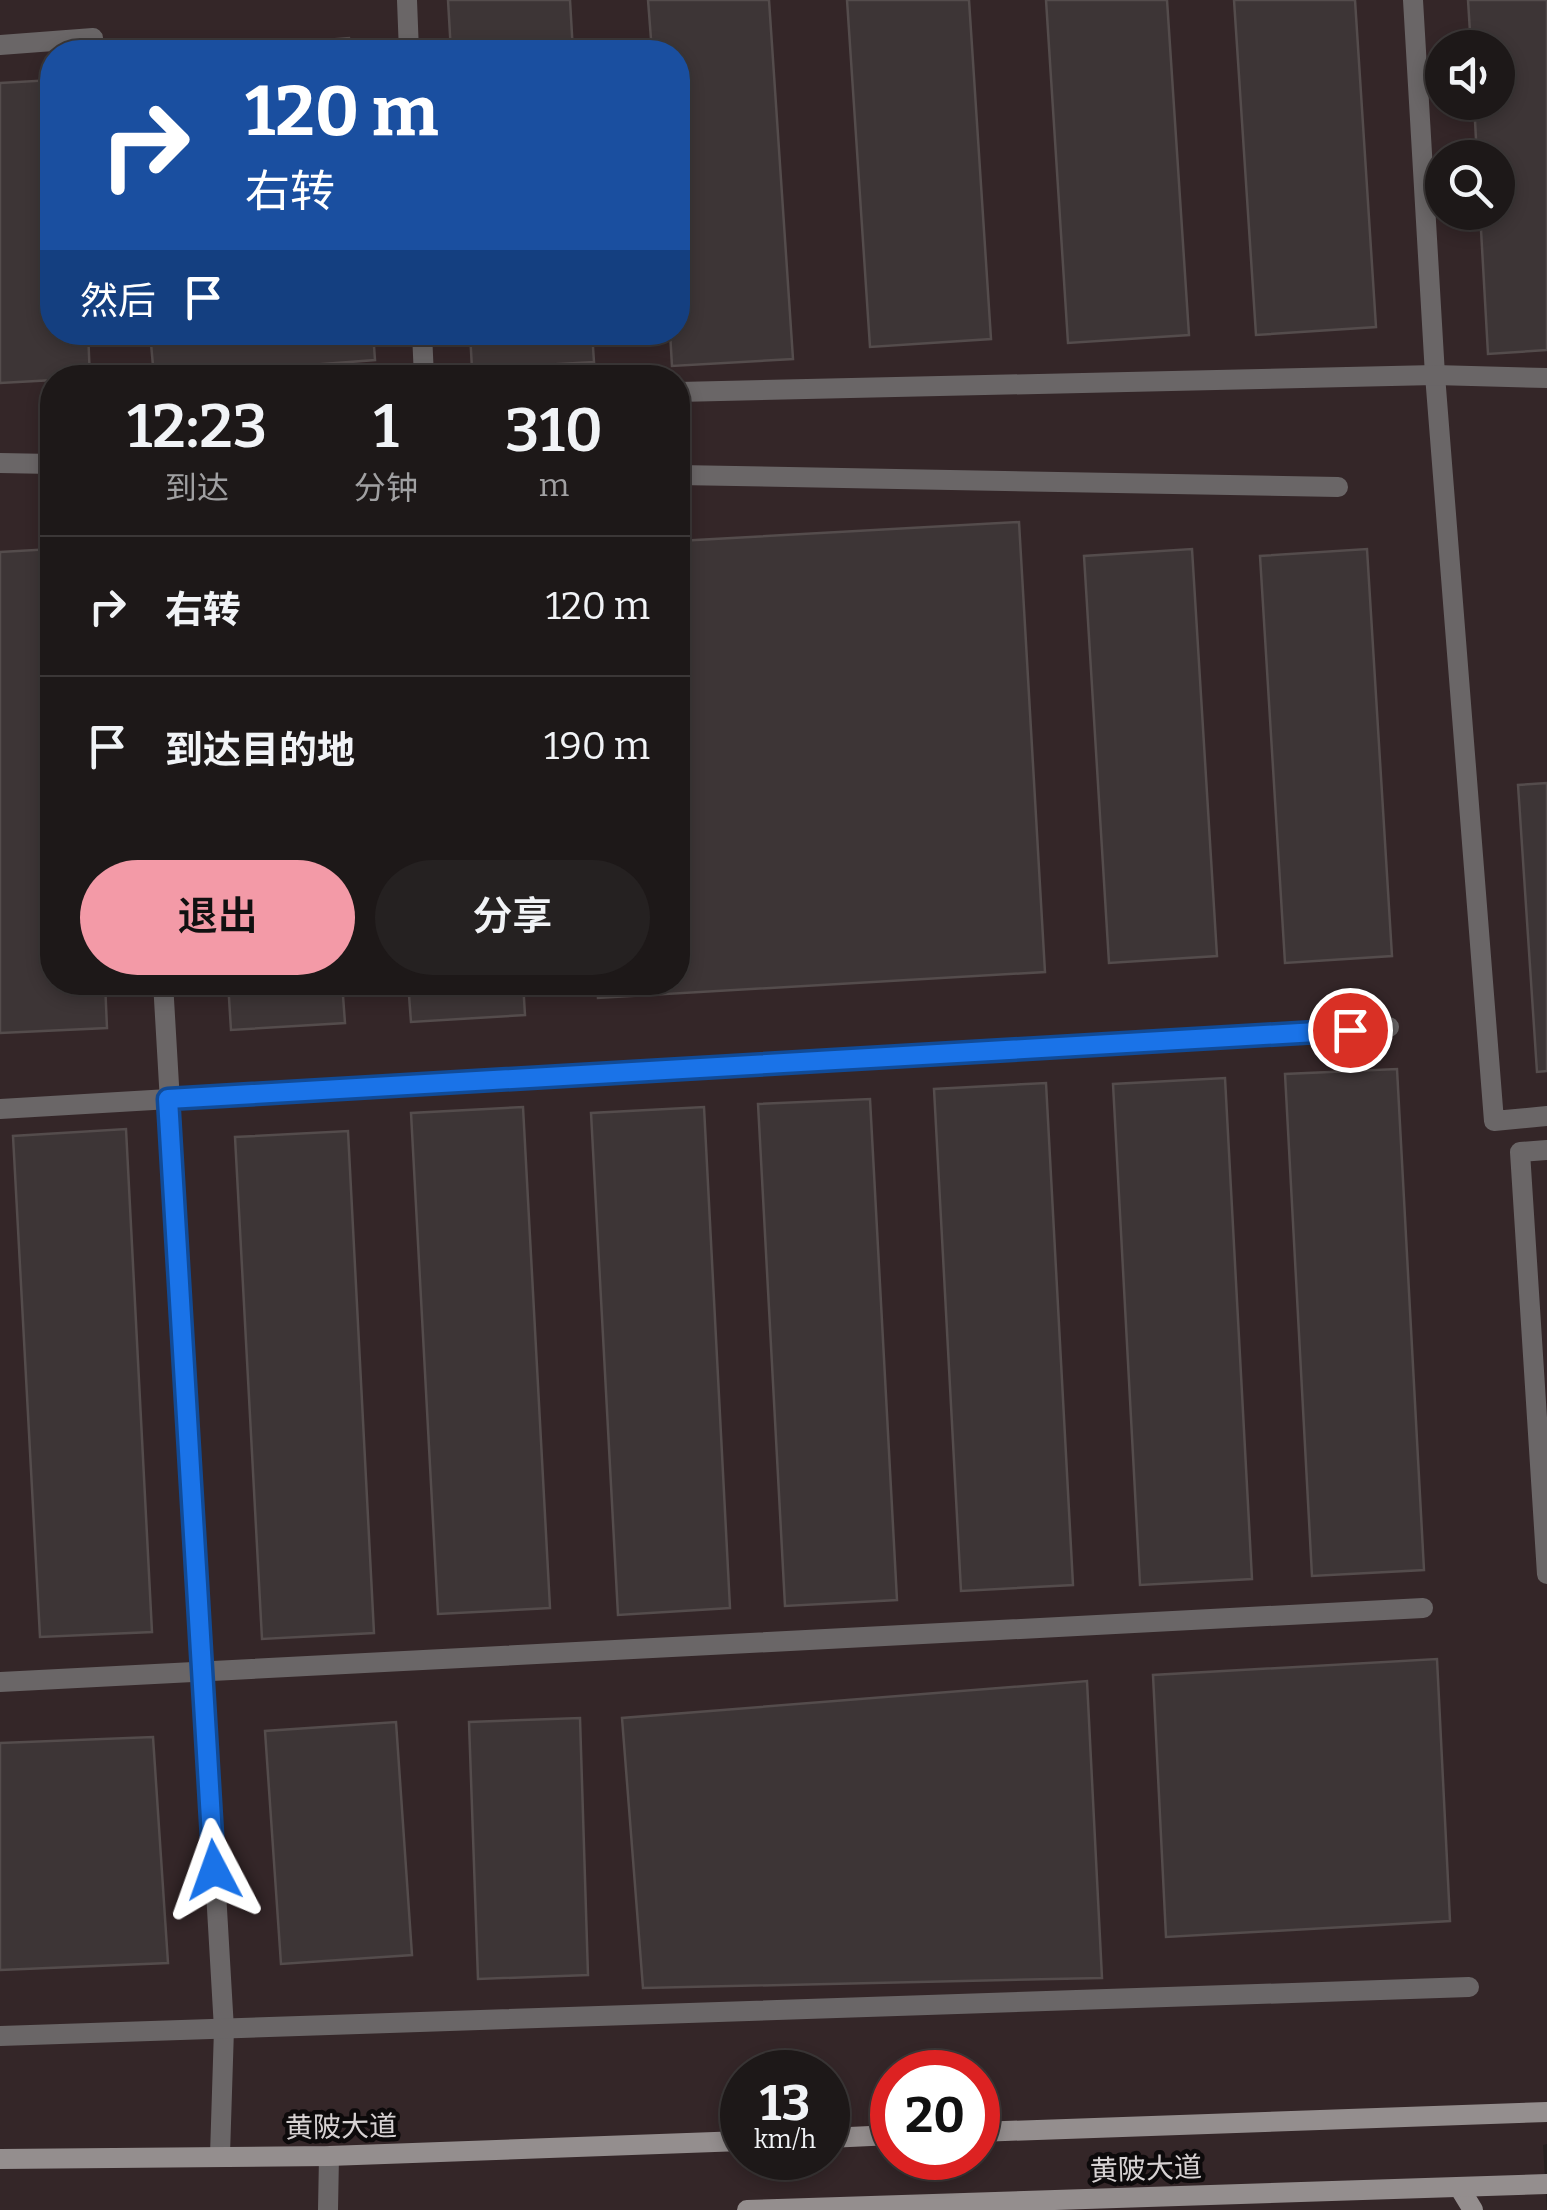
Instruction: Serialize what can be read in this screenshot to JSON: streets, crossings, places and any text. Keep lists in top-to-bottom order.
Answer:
{
  "streets": {
    "street": ["黄陂大道"]
  },
  "page": {
    "turn": ["120 m", "右转"],
    "then": "然后",
    "eta": [
      "12:23",
      "到达",
      "1",
      "分钟",
      "310",
      "m"
    ],
    "list": [
      {
        "name": "右转",
        "value": "120 m"
      },
      {
        "name": "到达目的地",
        "value": "190 m"
      }
    ],
    "buttons": ["退出", "分享"],
    "speed": "13 km/h",
    "limit": "20"
  }
}
